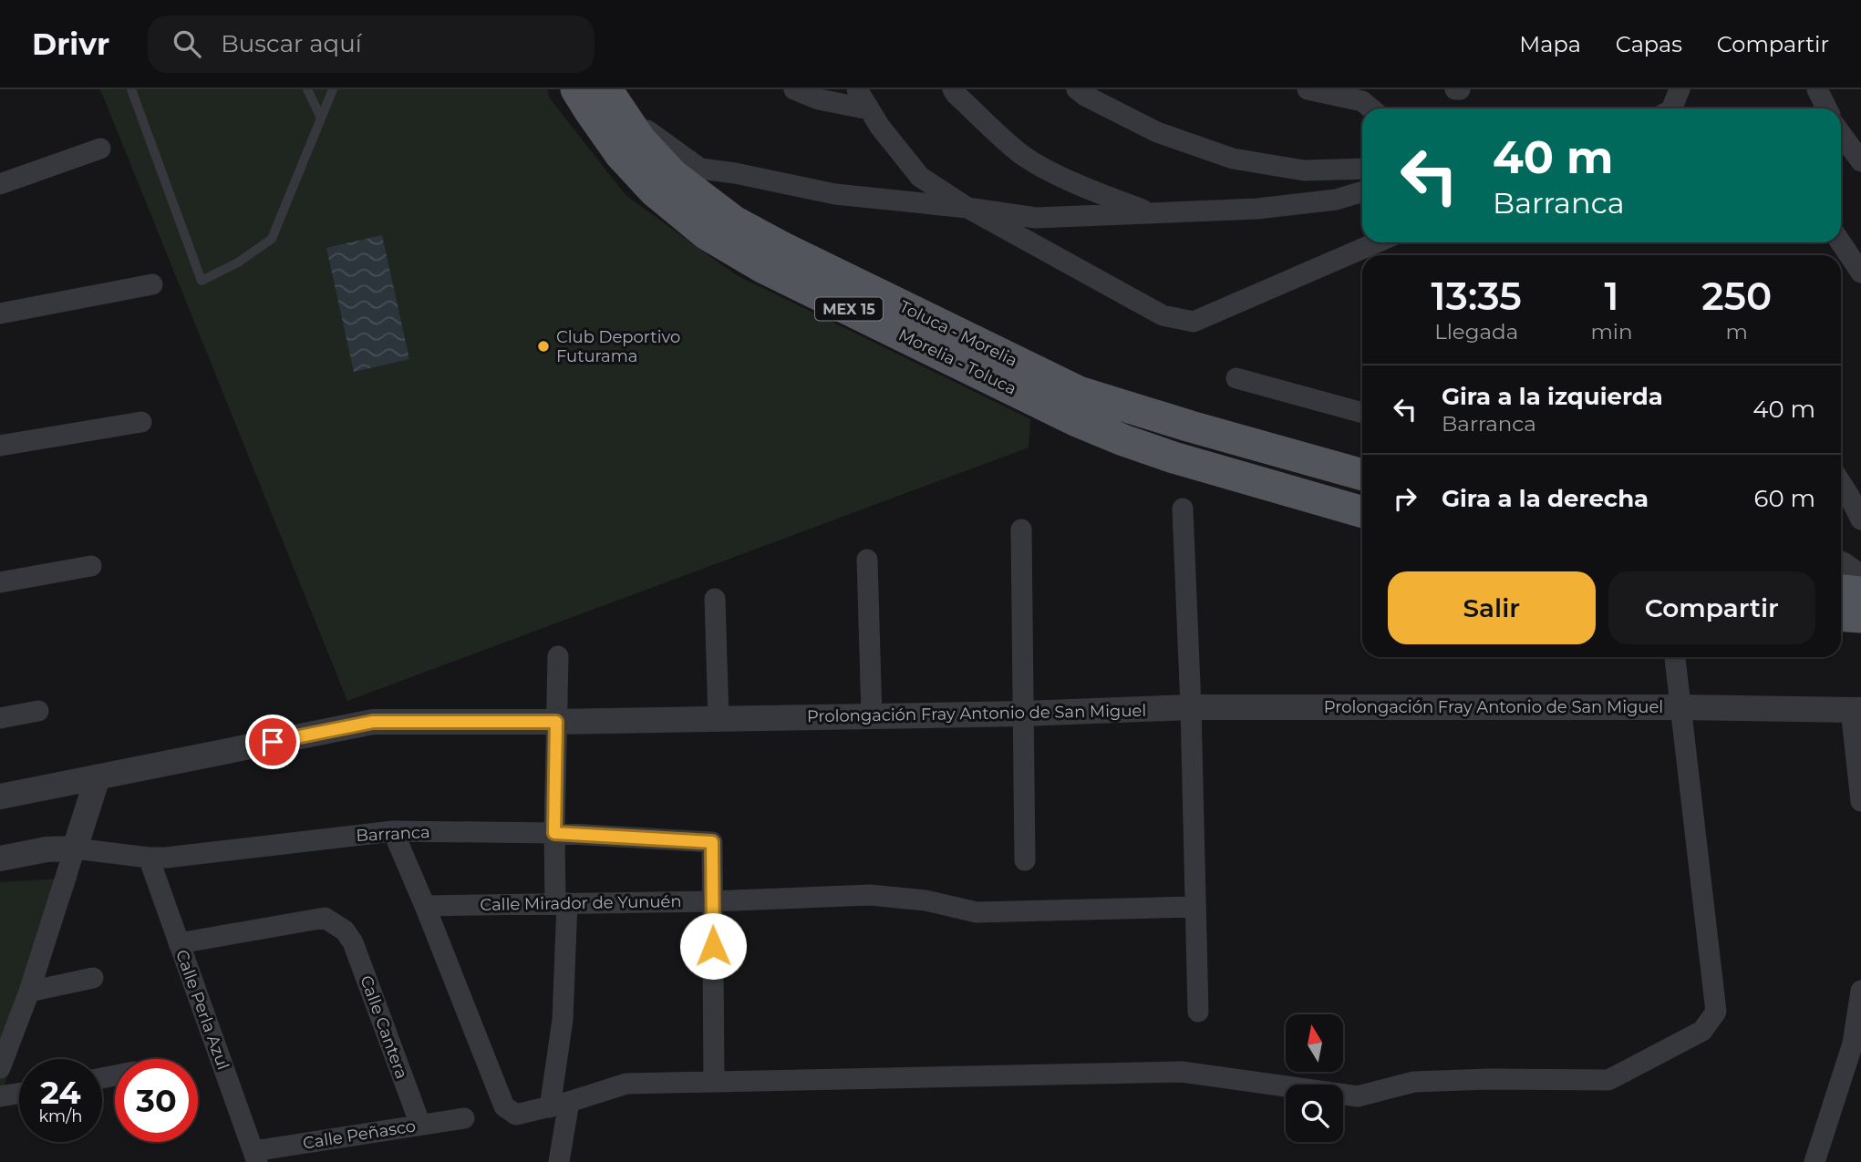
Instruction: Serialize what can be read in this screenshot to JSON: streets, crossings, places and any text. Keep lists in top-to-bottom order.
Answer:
{
  "streets": {
    "main road": ["MEX 15", "Toluca - Morelia", "Morelia - Toluca"],
    "street": [
      "Prolongación Fray Antonio de San Miguel",
      "Barranca",
      "Calle Mirador de Yunuén",
      "Calle Perla Azul",
      "Calle Cantera",
      "Calle Peñasco"
    ]
  },
  "crossings": [
    ["Barranca", "Calle Mirador de Yunuén"],
    ["Barranca", "Calle Perla Azul"],
    ["Calle Perla Azul", "Calle Cantera"],
    ["Calle Perla Azul", "Calle Peñasco"],
    ["Calle Cantera", "Calle Peñasco"]
  ],
  "places": ["Club Deportivo Futurama"],
  "north": "top",
  "page": {
    "header": "Drivr",
    "search": "Buscar aquí",
    "nav": ["Mapa", "Capas", "Compartir"],
    "turn": ["40 m", "Barranca"],
    "eta": [
      "13:35",
      "Llegada",
      "1",
      "min",
      "250",
      "m"
    ],
    "list": [
      {
        "name": "Gira a la izquierda",
        "note": "Barranca",
        "value": "40 m"
      },
      {
        "name": "Gira a la derecha",
        "value": "60 m"
      }
    ],
    "buttons": ["Salir", "Compartir"],
    "speed": "24 km/h",
    "limit": "30"
  }
}
